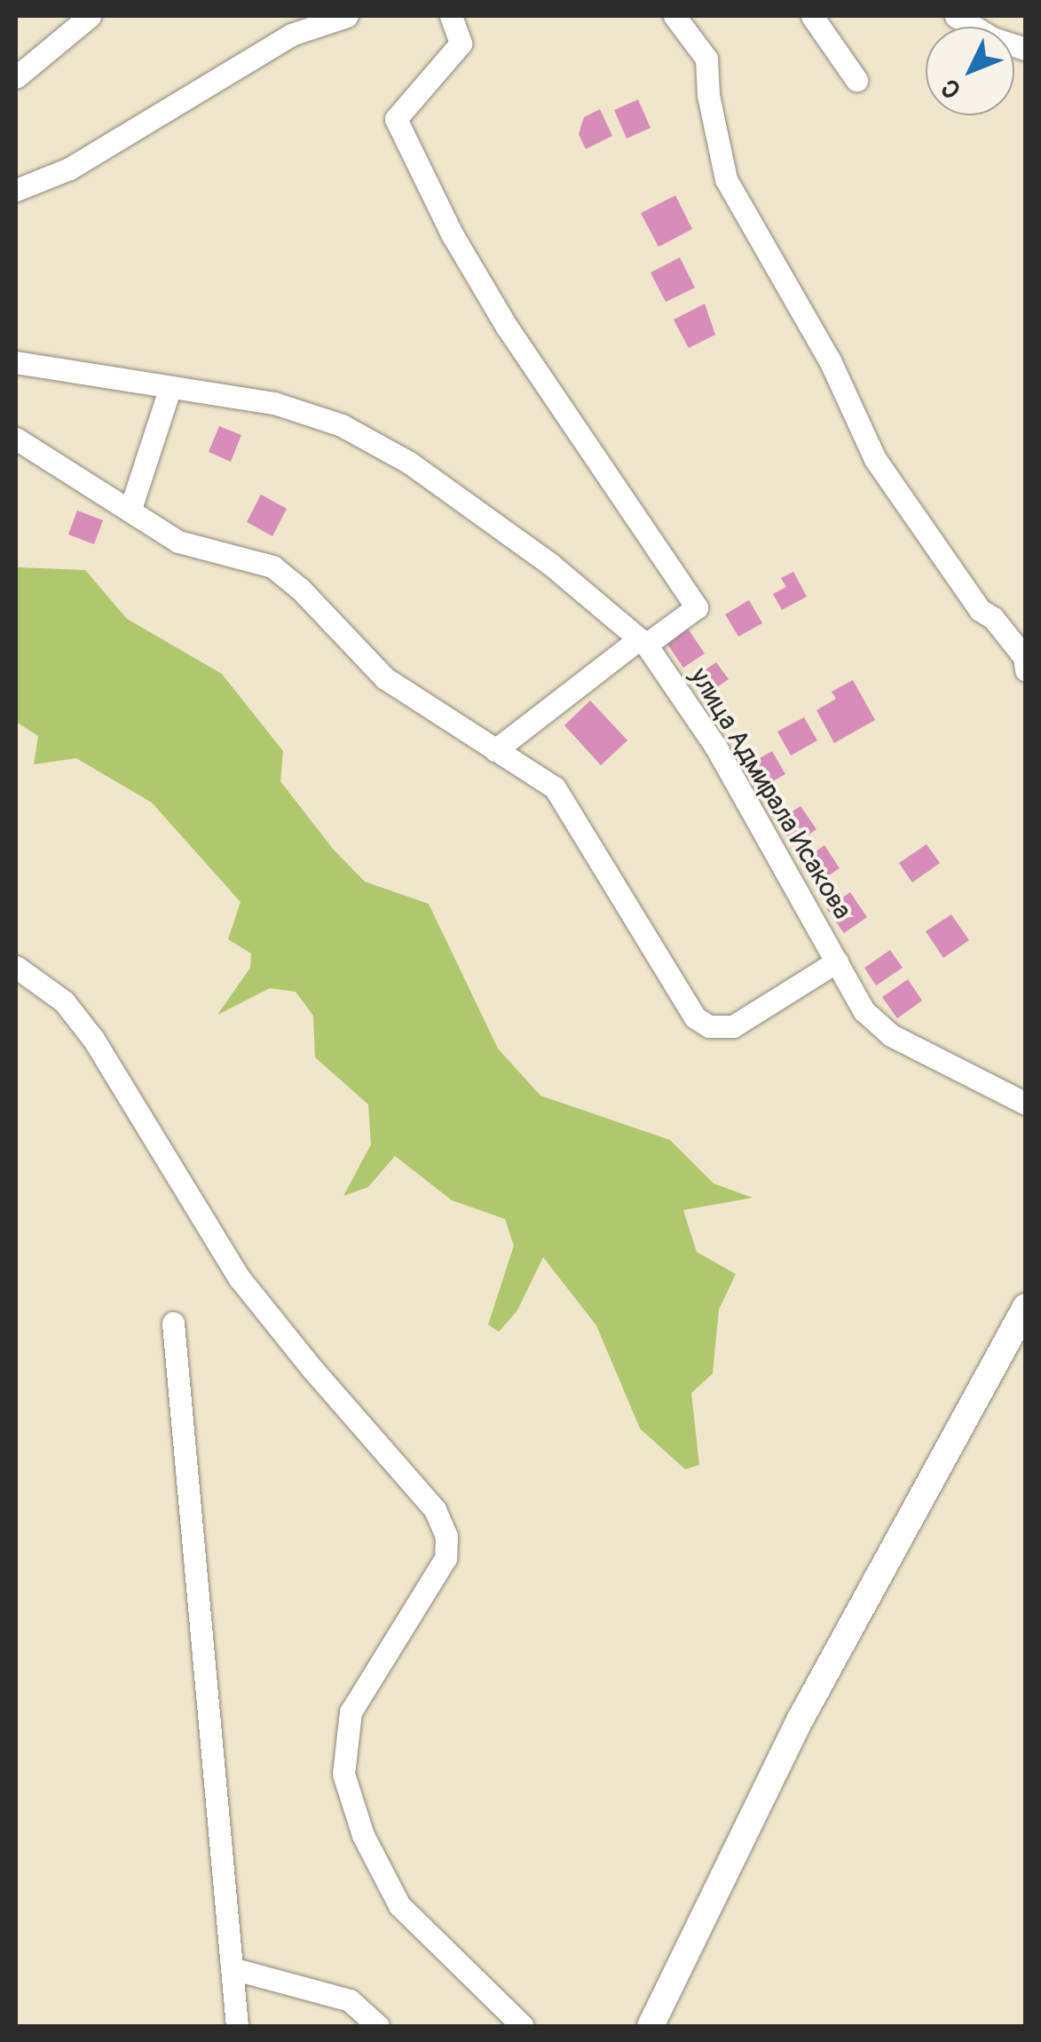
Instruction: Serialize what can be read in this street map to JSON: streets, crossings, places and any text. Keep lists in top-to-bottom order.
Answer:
{
  "streets": {
    "street": ["улица Адмирала Исакова"]
  },
  "north": "bottom left"
}
